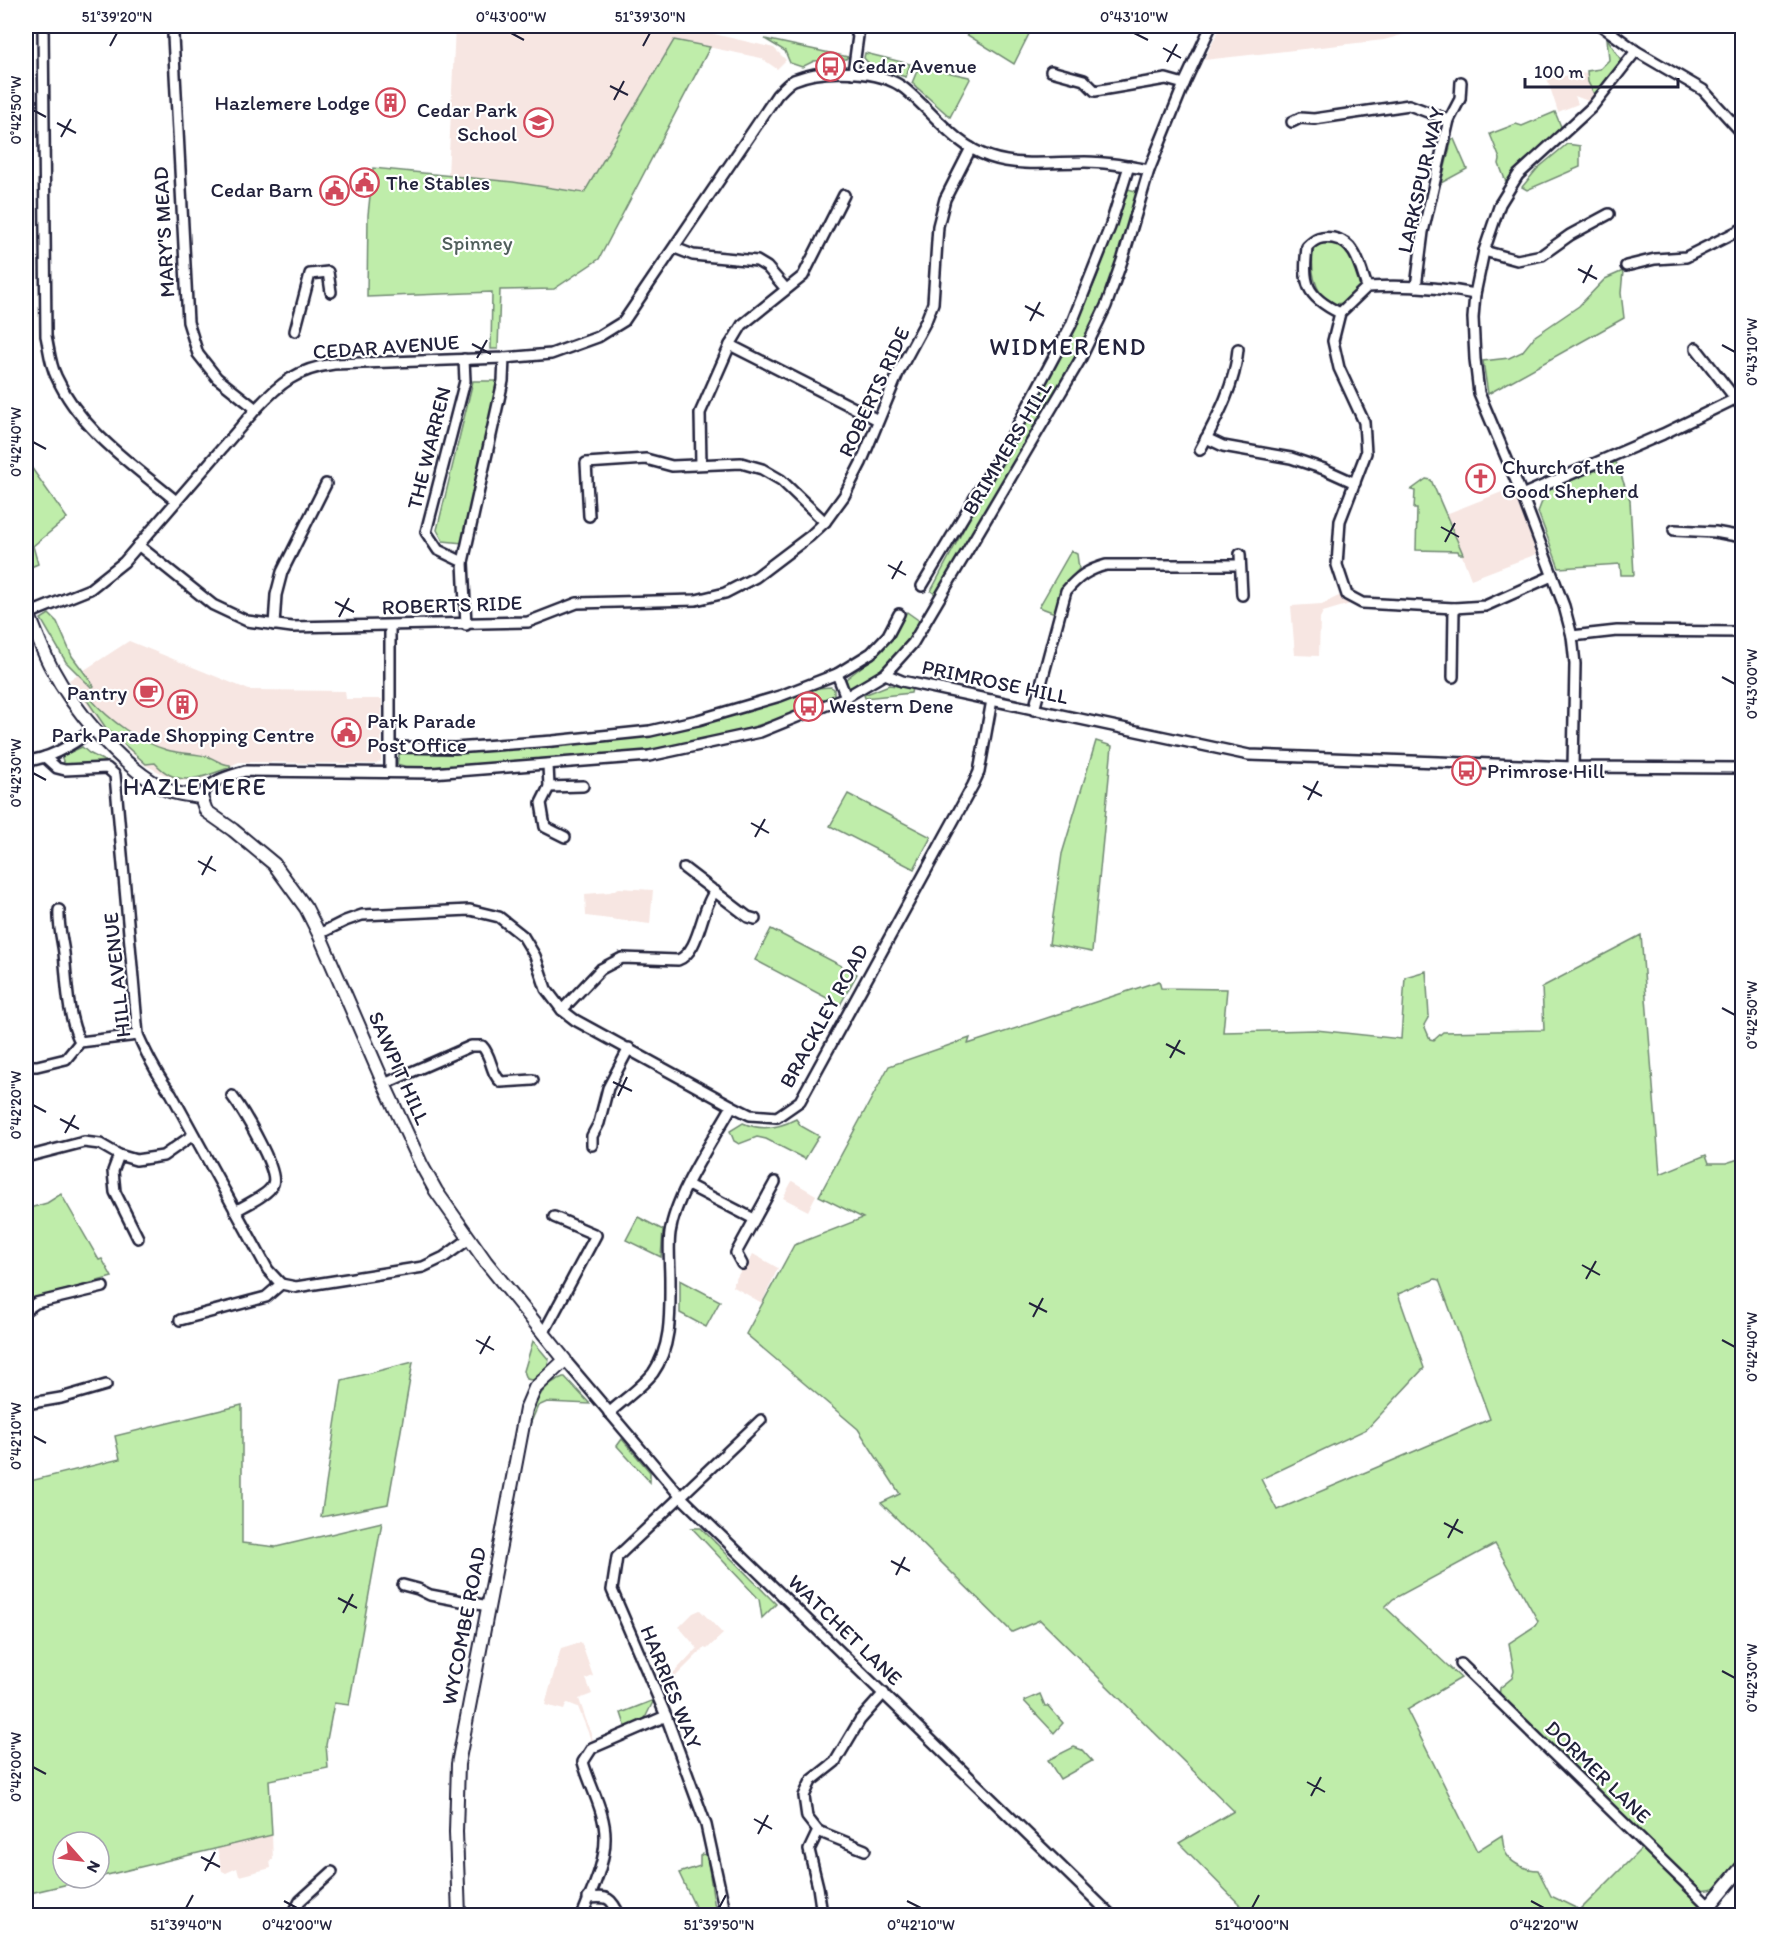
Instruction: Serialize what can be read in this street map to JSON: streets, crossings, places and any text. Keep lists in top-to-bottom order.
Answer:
{
  "streets": {
    "street": [
      "LARKSPUR WAY",
      "MARY'S MEAD",
      "CEDAR AVENUE",
      "ROBERTS RIDE",
      "THE WARREN",
      "BRIMMERS HILL",
      "PRIMROSE HILL",
      "HILL AVENUE",
      "BRACKLEY ROAD",
      "SAWPIT HILL",
      "WYCOMBE ROAD",
      "WATCHET LANE",
      "HARRIES WAY",
      "DORMER LANE"
    ]
  },
  "crossings": [
    ["MARY'S MEAD", "CEDAR AVENUE"],
    ["CEDAR AVENUE", "ROBERTS RIDE"],
    ["CEDAR AVENUE", "THE WARREN"],
    ["CEDAR AVENUE", "BRIMMERS HILL"],
    ["BRIMMERS HILL", "PRIMROSE HILL"],
    ["PRIMROSE HILL", "BRACKLEY ROAD"],
    ["SAWPIT HILL", "WYCOMBE ROAD"],
    ["SAWPIT HILL", "WATCHET LANE"],
    ["WYCOMBE ROAD", "WATCHET LANE"],
    ["WATCHET LANE", "HARRIES WAY"]
  ],
  "districts": ["WIDMER END", "HAZLEMERE"],
  "parks": ["Spinney"],
  "places": {
    "bus stop": ["Cedar Avenue", "Western Dene", "Primrose Hill"],
    "building": ["Hazlemere Lodge", "Park Parade Shopping Centre"],
    "school or university": ["Cedar Park School"],
    "public building": ["The Stables", "Cedar Barn", "Park Parade Post Office"],
    "church": ["Church of the Good Shepherd"],
    "cafe": ["Pantry"]
  },
  "scale_bar": "100 m",
  "north": "bottom right",
  "coordinates": [
    "51°39'20\"N",
    "0°43'00\"W",
    "51°39'30\"N",
    "0°43'10\"W",
    "0°42'50\"W",
    "0°42'40\"W",
    "0°42'30\"W",
    "0°42'20\"W",
    "0°42'10\"W",
    "0°42'00\"W",
    "51°39'40\"N",
    "51°39'50\"N",
    "51°40'00\"N"
  ]
}
